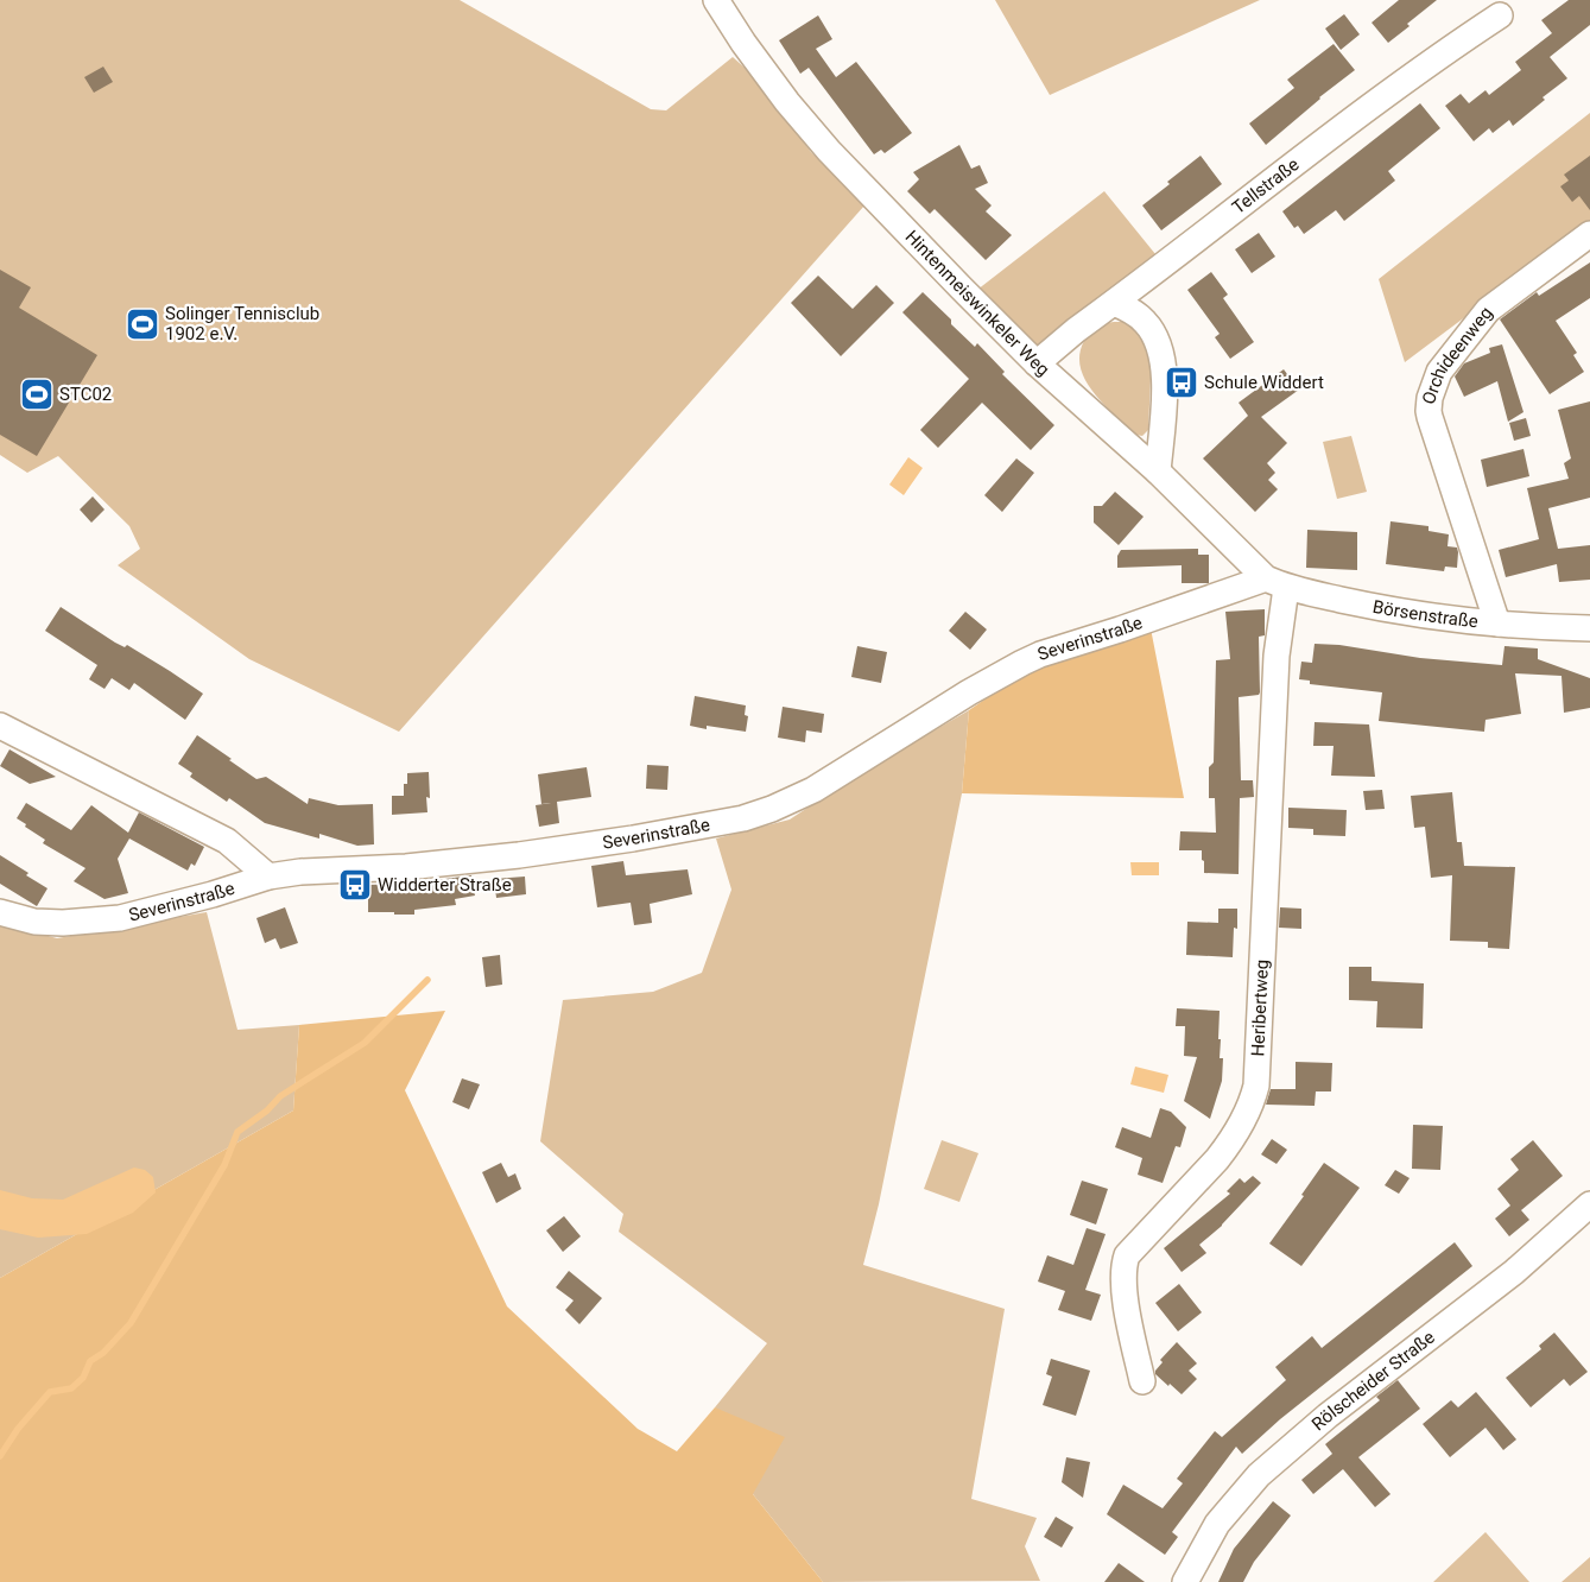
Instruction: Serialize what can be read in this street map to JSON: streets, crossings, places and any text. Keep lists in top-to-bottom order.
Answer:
{
  "streets": {
    "street": [
      "Tellstraße",
      "Hintenmeiswinkeler Weg",
      "Orchideenweg",
      "Börsenstraße",
      "Severinstraße",
      "Heribertweg",
      "Rölscheider Straße"
    ]
  },
  "crossings": [
    ["Tellstraße", "Hintenmeiswinkeler Weg"],
    ["Hintenmeiswinkeler Weg", "Börsenstraße"],
    ["Hintenmeiswinkeler Weg", "Severinstraße"],
    ["Hintenmeiswinkeler Weg", "Heribertweg"],
    ["Orchideenweg", "Börsenstraße"],
    ["Börsenstraße", "Severinstraße"],
    ["Börsenstraße", "Heribertweg"],
    ["Severinstraße", "Heribertweg"]
  ],
  "places": {
    "sports": ["Solinger Tennisclub 1902 e.V.", "STC02"],
    "bus stop": ["Schule Widdert", "Widderter Straße"]
  }
}
